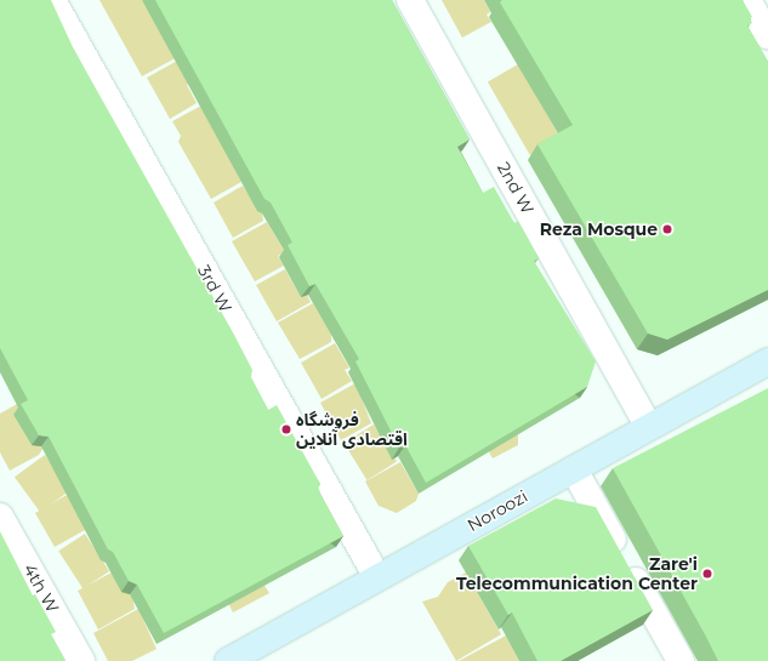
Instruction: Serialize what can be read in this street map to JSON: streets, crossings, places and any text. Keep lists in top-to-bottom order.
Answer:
{
  "streets": {
    "street": [
      "2nd W",
      "3rd W",
      "Noroozi",
      "4th W"
    ]
  },
  "crossings": [
    ["2nd W", "Noroozi"],
    ["3rd W", "Noroozi"]
  ],
  "places": ["Reza Mosque", "فروشگاه اقتصادی آنلاین", "Zare'i Telecommunication Center"]
}
